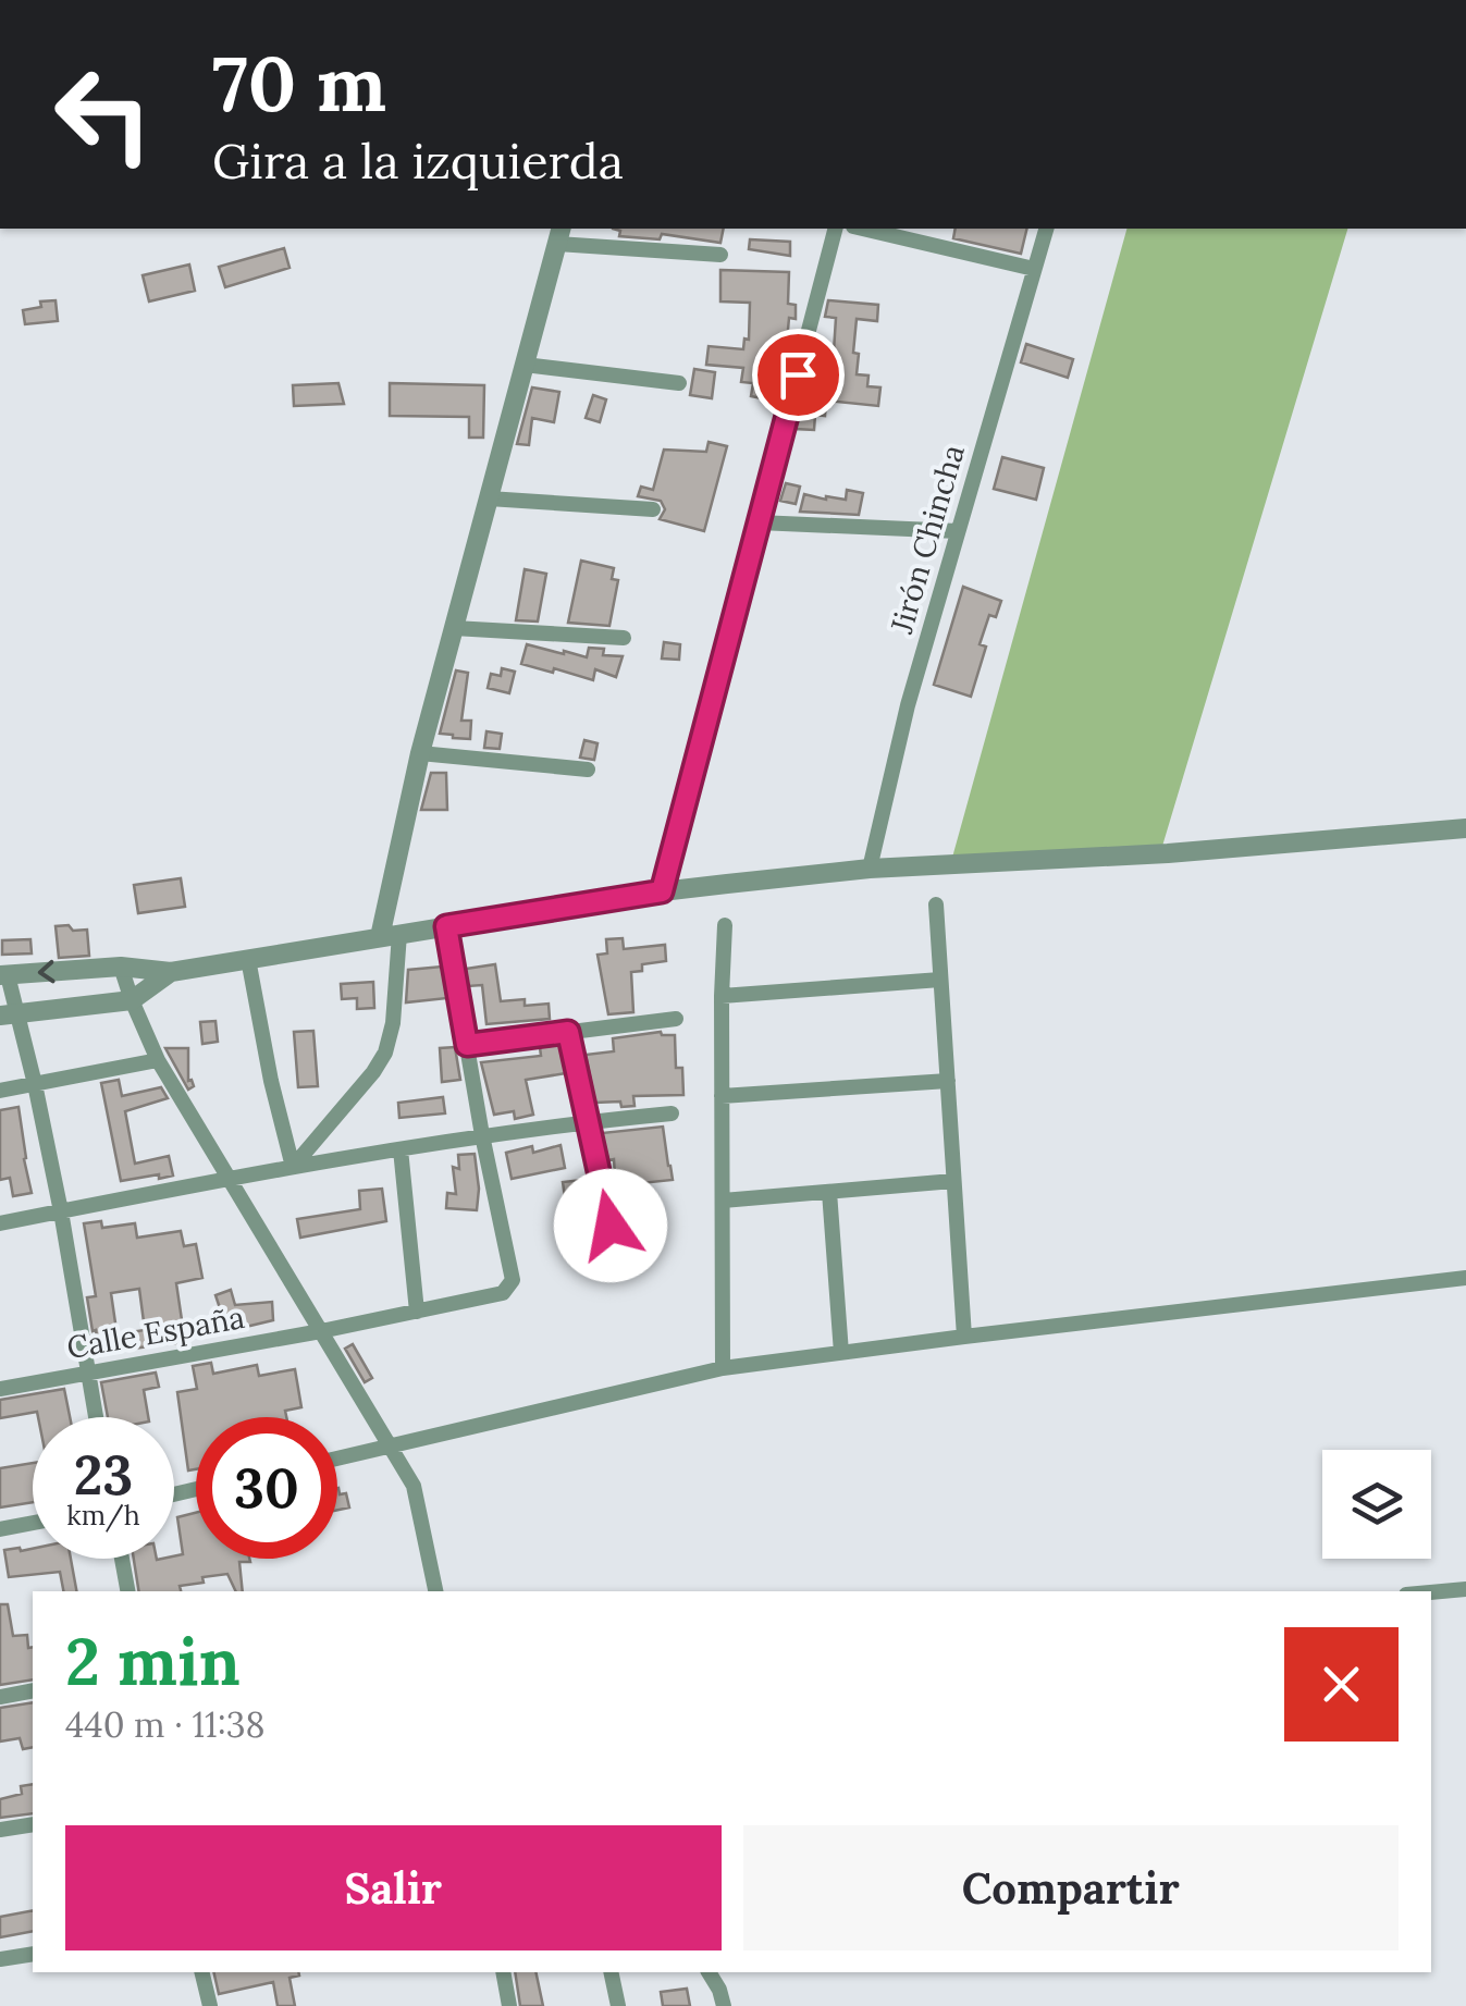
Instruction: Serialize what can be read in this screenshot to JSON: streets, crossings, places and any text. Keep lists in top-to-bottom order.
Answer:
{
  "streets": {
    "street": ["Jirón Chincha", "Calle España"]
  },
  "page": {
    "turn": ["70 m", "Gira a la izquierda"],
    "speed": "23 km/h",
    "limit": "30",
    "heading": ["2 min", "440 m · 11:38"],
    "buttons": ["Salir", "Compartir"]
  }
}
